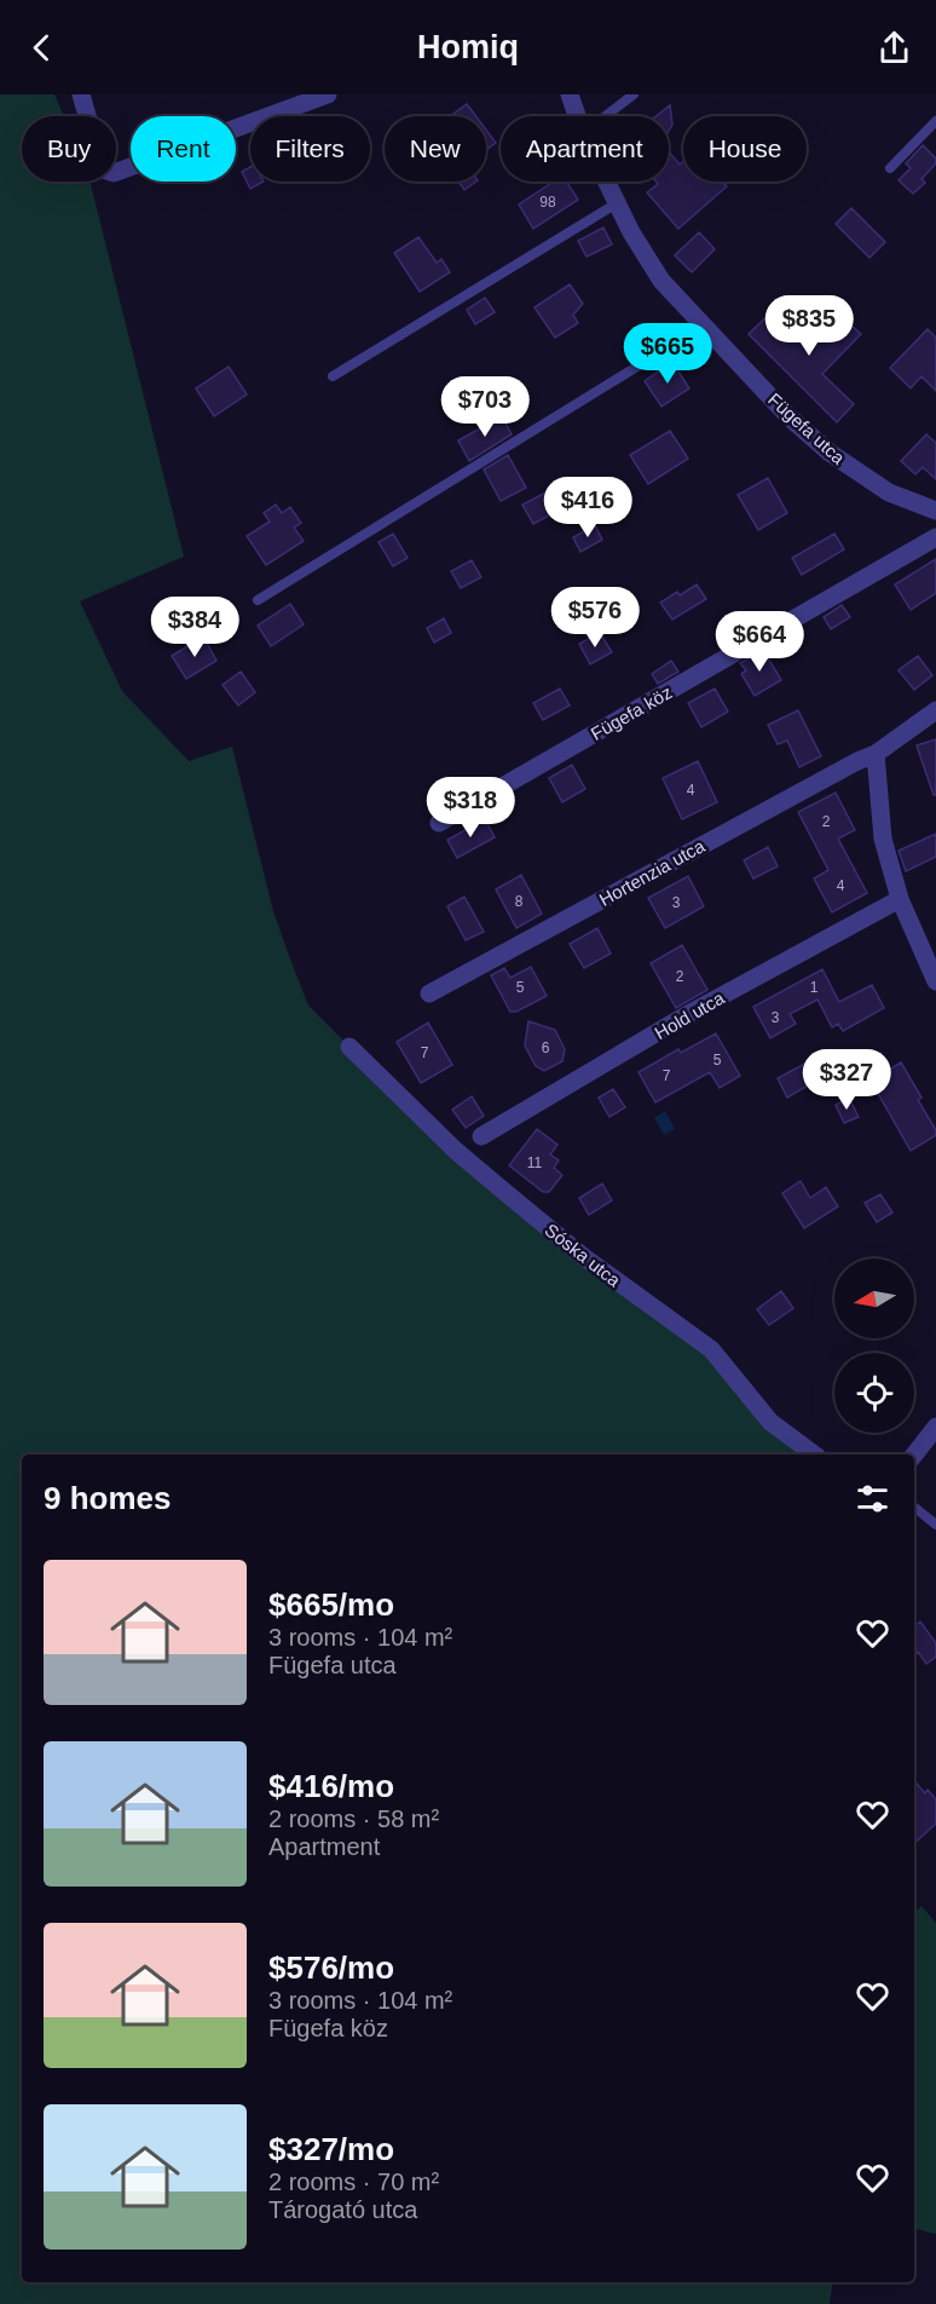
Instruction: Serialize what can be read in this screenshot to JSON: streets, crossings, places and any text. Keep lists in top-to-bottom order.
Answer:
{
  "streets": {
    "street": [
      "Fügefa utca",
      "Fügefa köz",
      "Hortenzia utca",
      "Hold utca",
      "Sóska utca"
    ]
  },
  "house_numbers": [
    "98",
    "4",
    "2",
    "4",
    "8",
    "3",
    "2",
    "5",
    "1",
    "3",
    "6",
    "7",
    "5",
    "7",
    "11"
  ],
  "north": "left",
  "page": {
    "header": "Homiq",
    "chip": [
      "Buy",
      "Rent",
      "Filters",
      "New",
      "Apartment",
      "House"
    ],
    "price": [
      "$835",
      "$665",
      "$703",
      "$416",
      "$576",
      "$384",
      "$664",
      "$318",
      "$327"
    ],
    "heading": "9 homes",
    "list": [
      {
        "name": "$665/mo",
        "note": "3 rooms · 104 m² · Fügefa utca"
      },
      {
        "name": "$416/mo",
        "note": "2 rooms · 58 m² · Apartment"
      },
      {
        "name": "$576/mo",
        "note": "3 rooms · 104 m² · Fügefa köz"
      },
      {
        "name": "$327/mo",
        "note": "2 rooms · 70 m² · Tárogató utca"
      }
    ]
  }
}
